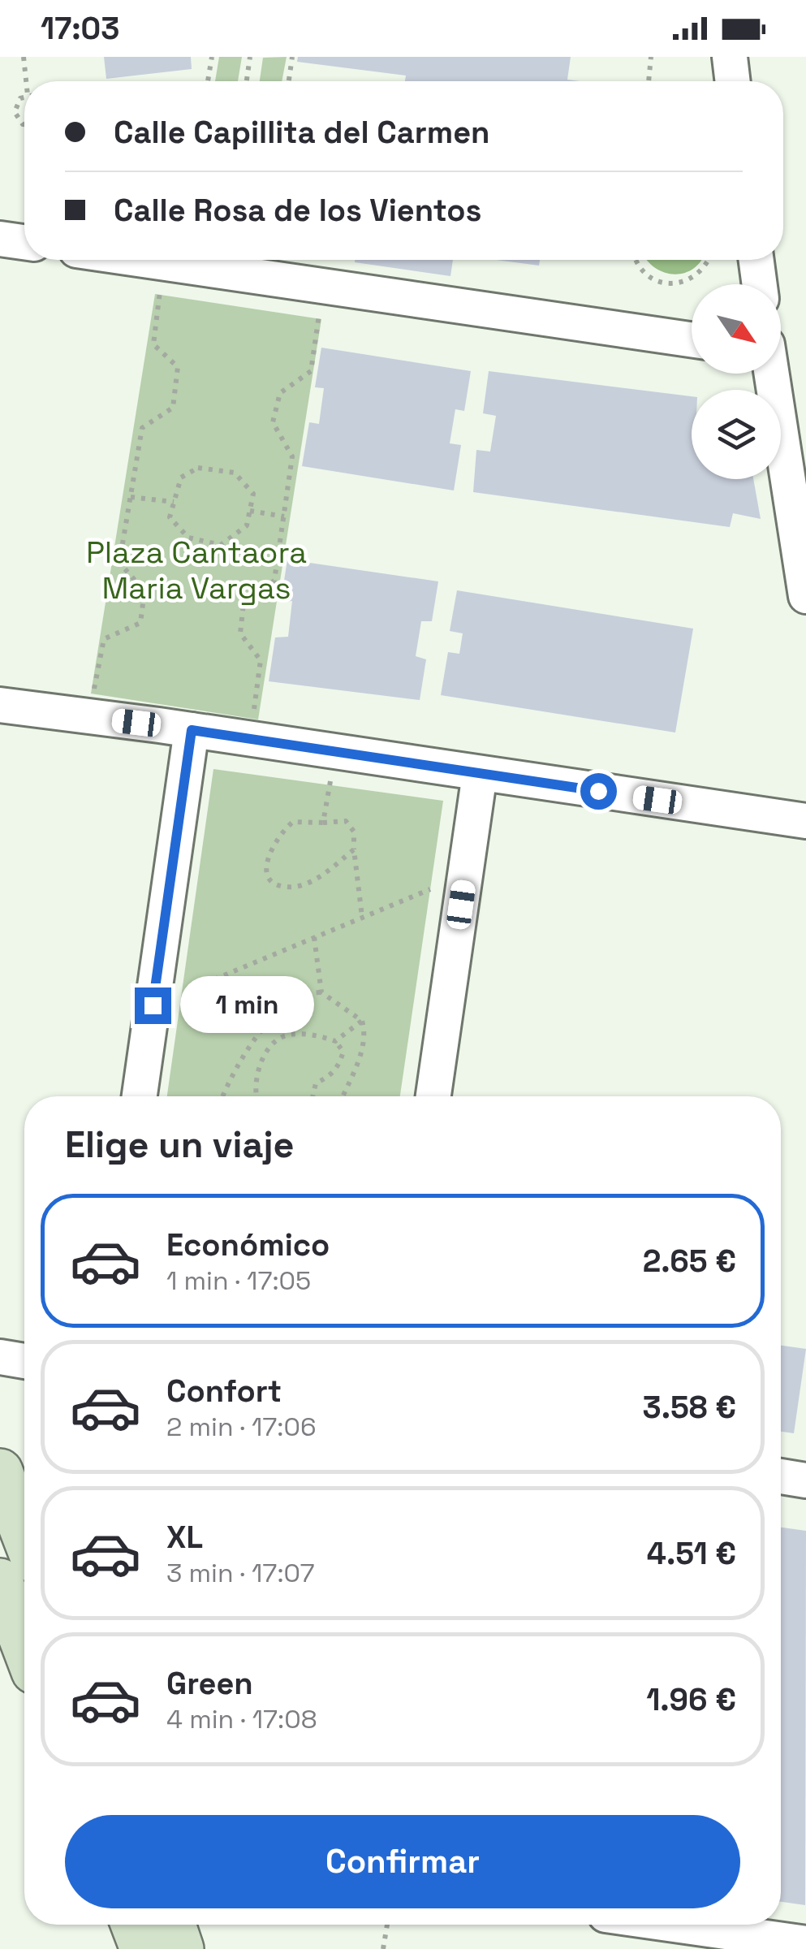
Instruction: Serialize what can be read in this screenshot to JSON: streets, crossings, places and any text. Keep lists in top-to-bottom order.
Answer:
{
  "parks": ["Plaza Cantaora Maria Vargas"],
  "north": "bottom right",
  "page": {
    "status": "17:03",
    "banner": ["Calle Capillita del Carmen", "Calle Rosa de los Vientos"],
    "bubble": "1 min",
    "heading": "Elige un viaje",
    "list": [
      {
        "name": "Económico",
        "note": "1 min · 17:05",
        "value": "2.65 €"
      },
      {
        "name": "Confort",
        "note": "2 min · 17:06",
        "value": "3.58 €"
      },
      {
        "name": "XL",
        "note": "3 min · 17:07",
        "value": "4.51 €"
      },
      {
        "name": "Green",
        "note": "4 min · 17:08",
        "value": "1.96 €"
      }
    ],
    "buttons": "Confirmar"
  }
}
